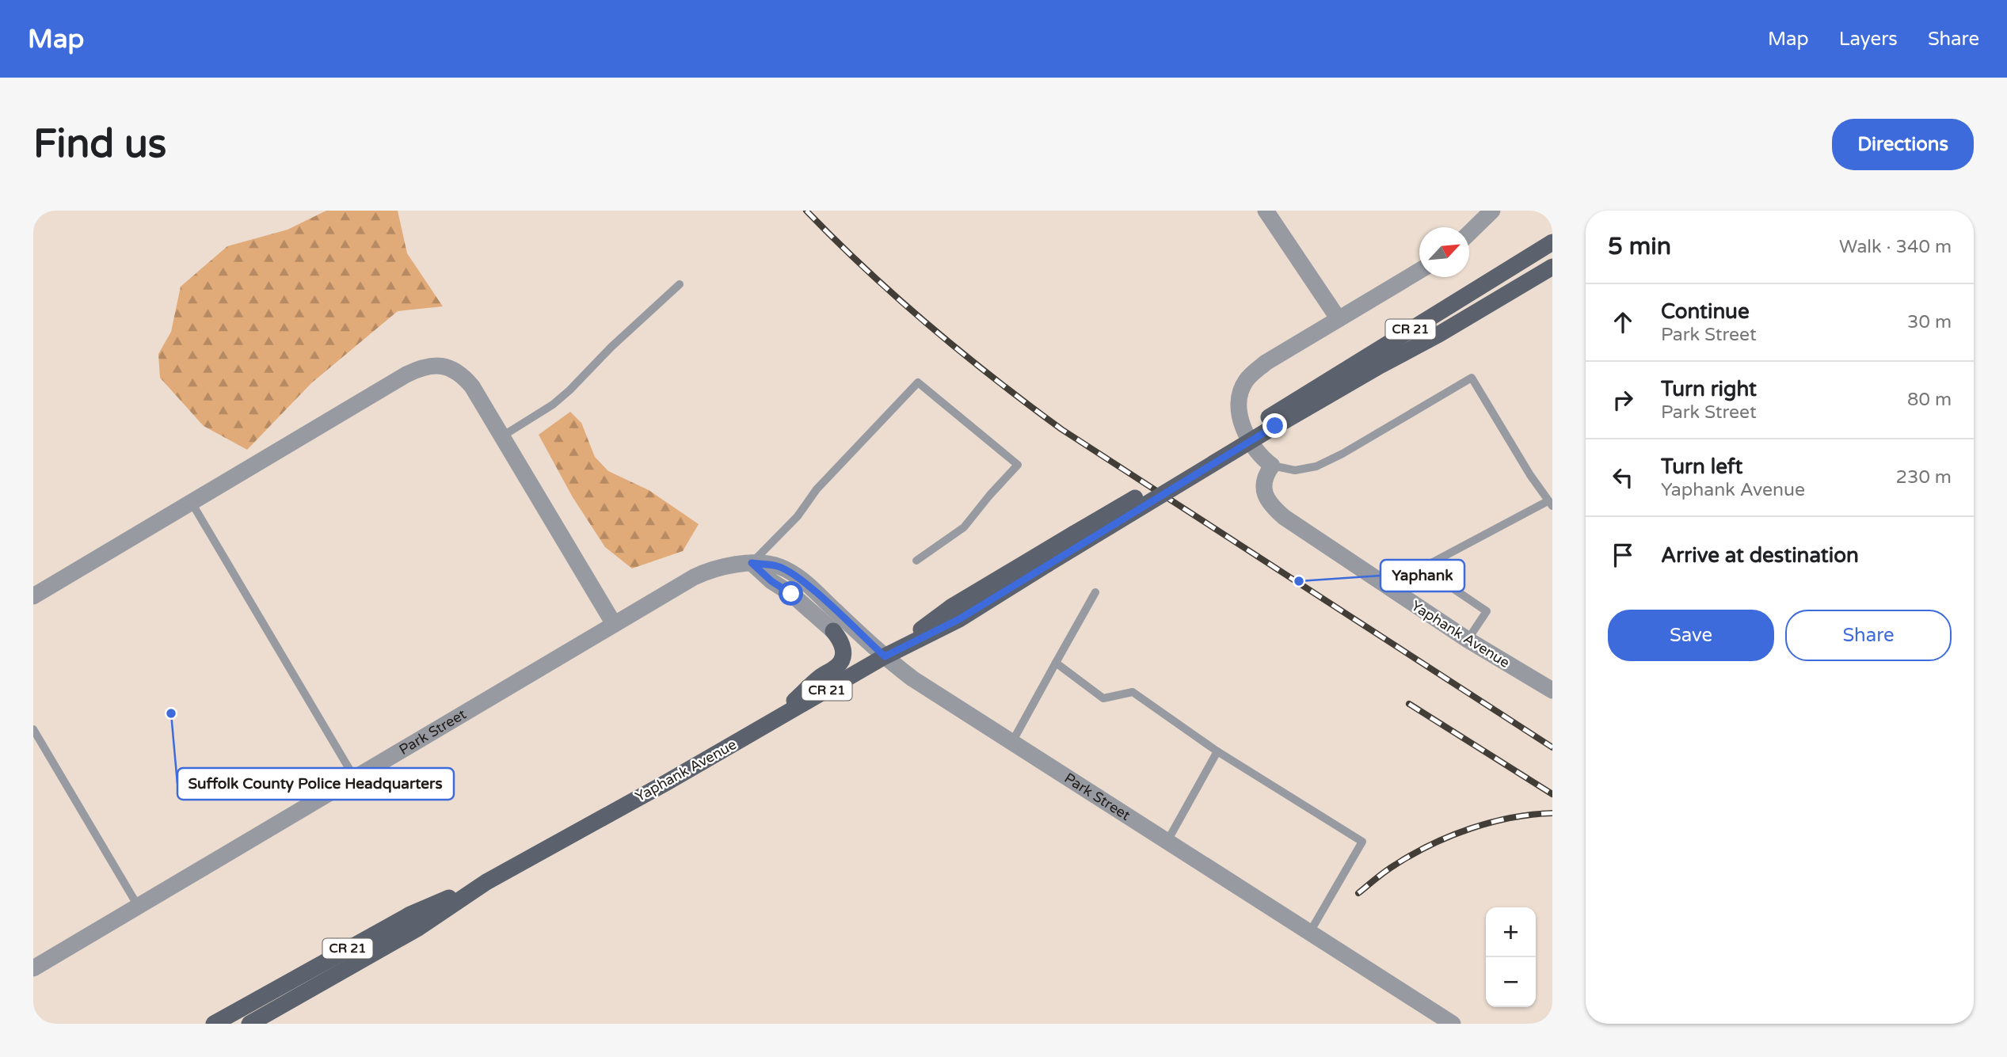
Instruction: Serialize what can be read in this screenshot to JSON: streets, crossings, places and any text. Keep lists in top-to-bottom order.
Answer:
{
  "streets": {
    "main road": ["CR 21", "Yaphank Avenue"],
    "street": ["Park Street"]
  },
  "crossings": [
    ["Yaphank Avenue", "Park Street"]
  ],
  "places": ["Yaphank", "Suffolk County Police Headquarters"],
  "north": "top right",
  "page": {
    "header": "Map",
    "nav": ["Map", "Layers", "Share"],
    "buttons": [
      "Directions",
      ["Save", "Share"]
    ],
    "title": "Find us",
    "heading": ["5 min", "Walk · 340 m"],
    "list": [
      ["Continue", "Park Street", "30 m"],
      ["Turn right", "Park Street", "80 m"],
      ["Turn left", "Yaphank Avenue", "230 m"],
      "Arrive at destination"
    ],
    "map_buttons": ["+", "−"]
  }
}
